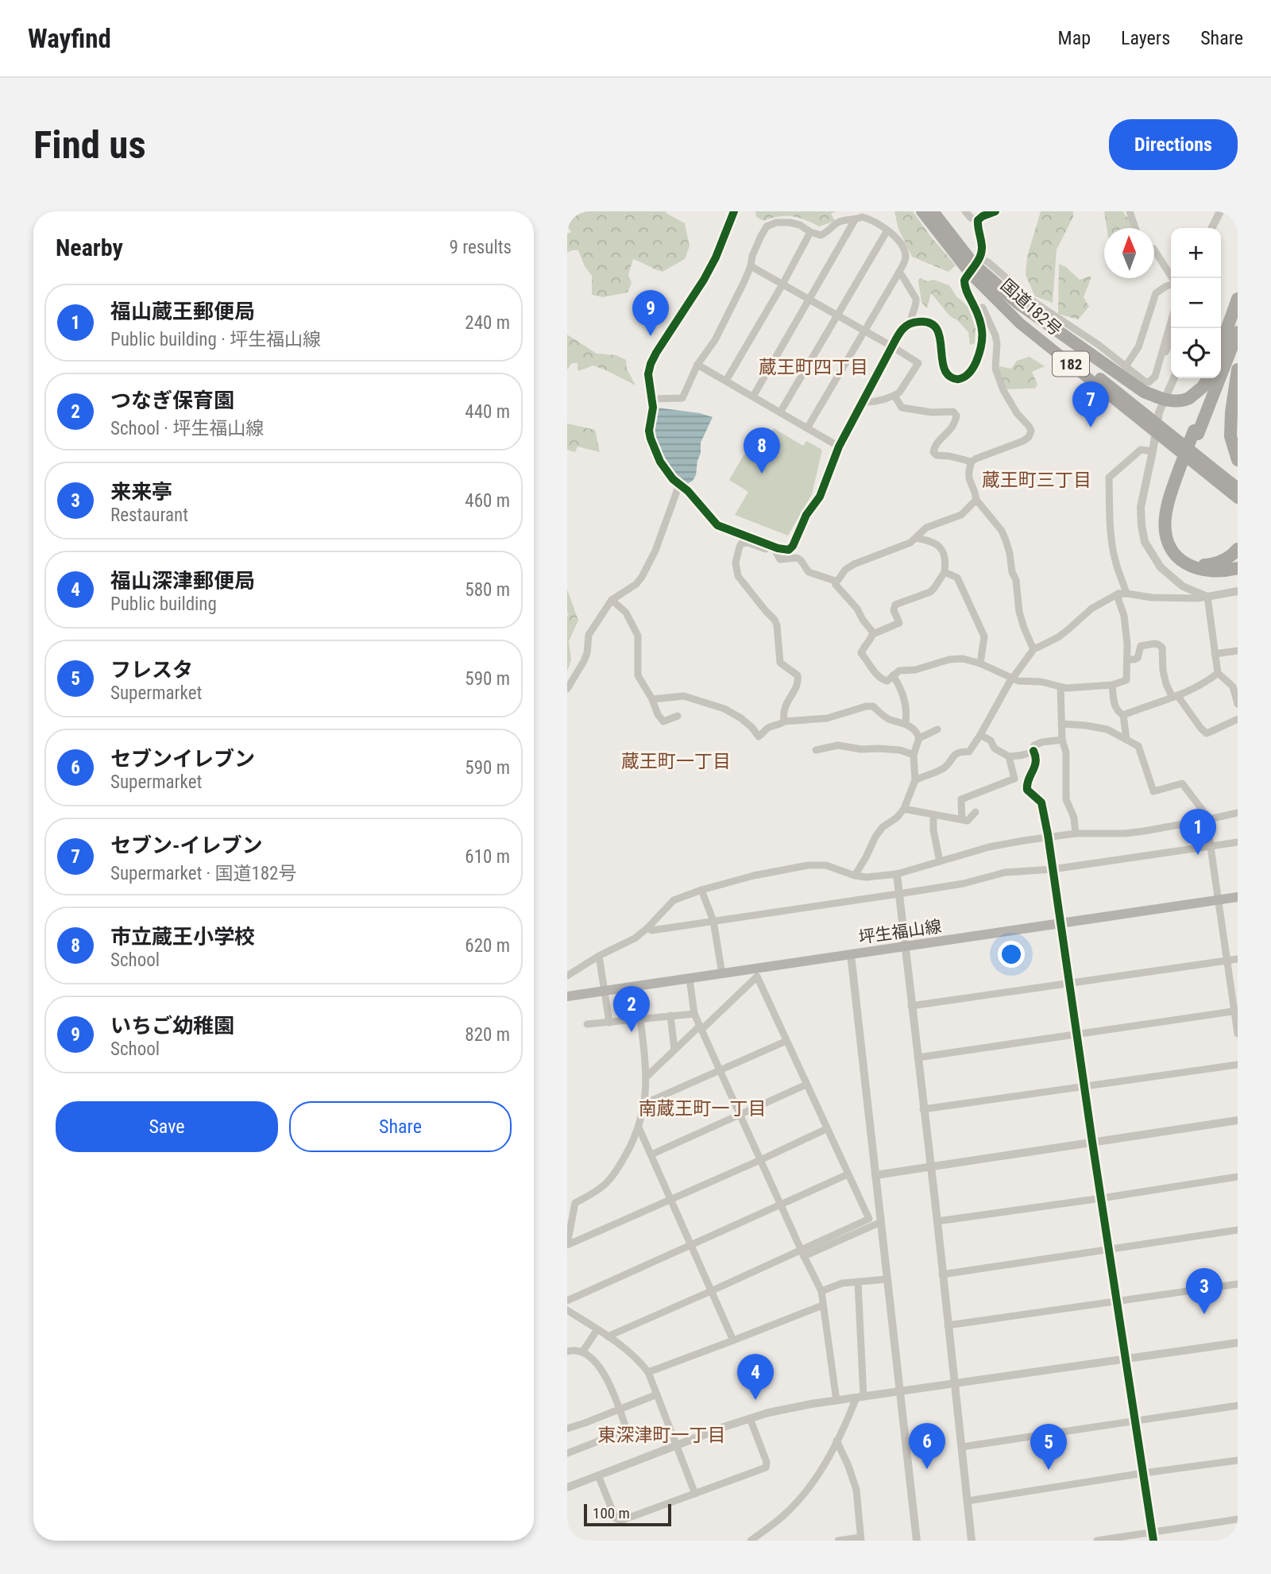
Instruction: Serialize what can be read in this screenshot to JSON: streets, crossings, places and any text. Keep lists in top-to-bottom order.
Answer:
{
  "streets": {
    "highway": ["国道182号", "182"],
    "main road": ["坪生福山線"]
  },
  "districts": [
    "蔵王町四丁目",
    "蔵王町三丁目",
    "蔵王町一丁目",
    "南蔵王町一丁目",
    "東深津町一丁目"
  ],
  "scale_bar": "100 m",
  "north": "top",
  "page": {
    "header": "Wayfind",
    "nav": ["Map", "Layers", "Share"],
    "buttons": [
      "Directions",
      ["Save", "Share"]
    ],
    "title": "Find us",
    "heading": ["Nearby", "9 results"],
    "map_buttons": ["+", "−"],
    "list": [
      {
        "mark": "1",
        "name": "福山蔵王郵便局",
        "note": "Public building · 坪生福山線",
        "value": "240 m"
      },
      {
        "mark": "2",
        "name": "つなぎ保育園",
        "note": "School · 坪生福山線",
        "value": "440 m"
      },
      {
        "mark": "3",
        "name": "来来亭",
        "note": "Restaurant",
        "value": "460 m"
      },
      {
        "mark": "4",
        "name": "福山深津郵便局",
        "note": "Public building",
        "value": "580 m"
      },
      {
        "mark": "5",
        "name": "フレスタ",
        "note": "Supermarket",
        "value": "590 m"
      },
      {
        "mark": "6",
        "name": "セブンイレブン",
        "note": "Supermarket",
        "value": "590 m"
      },
      {
        "mark": "7",
        "name": "セブン-イレブン",
        "note": "Supermarket · 国道182号",
        "value": "610 m"
      },
      {
        "mark": "8",
        "name": "市立蔵王小学校",
        "note": "School",
        "value": "620 m"
      },
      {
        "mark": "9",
        "name": "いちご幼稚園",
        "note": "School",
        "value": "820 m"
      }
    ],
    "pins": [
      "9",
      "7",
      "8",
      "1",
      "2",
      "3",
      "4",
      "6",
      "5"
    ],
    "scale": "100 m"
  }
}
